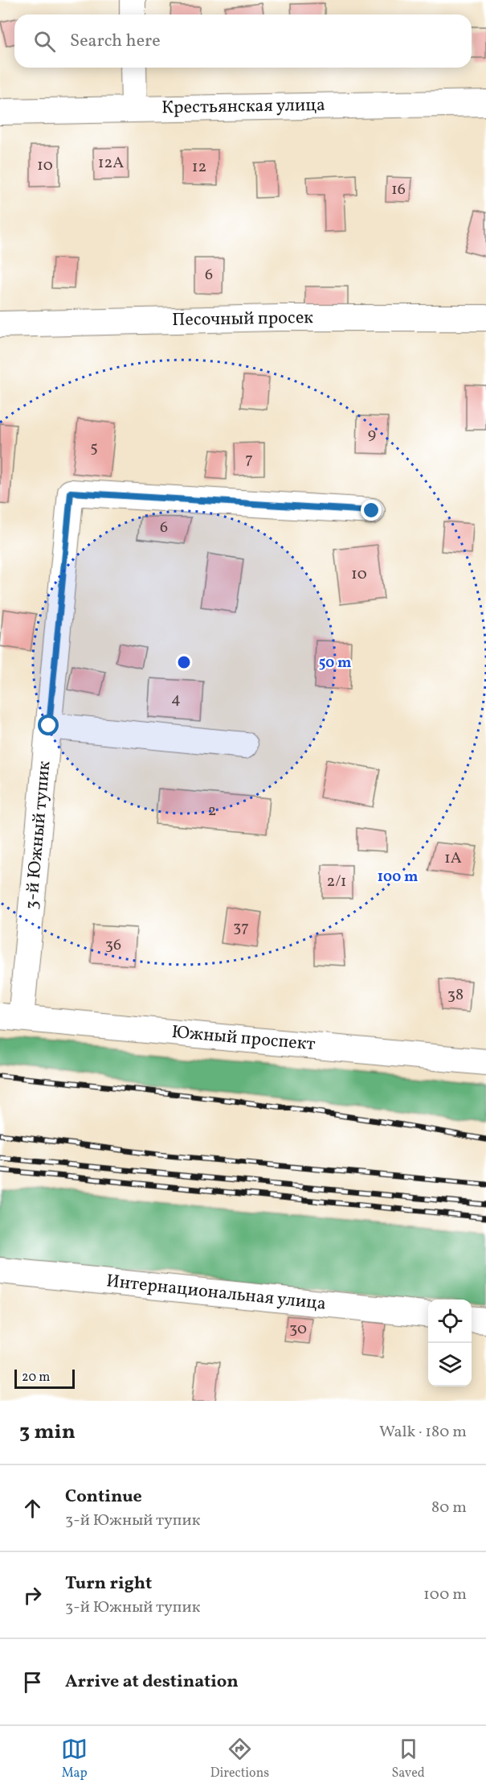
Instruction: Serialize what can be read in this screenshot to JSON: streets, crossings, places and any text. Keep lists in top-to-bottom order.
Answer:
{
  "streets": {
    "street": [
      "Крестьянская улица",
      "Песочный просек",
      "3-й Южный тупик",
      "Южный проспект",
      "Интернациональная улица"
    ]
  },
  "crossings": [
    ["3-й Южный тупик", "Южный проспект"]
  ],
  "house_numbers": [
    "12А",
    "10",
    "12",
    "16",
    "6",
    "9",
    "5",
    "7",
    "6",
    "10",
    "4",
    "2",
    "1А",
    "2/1",
    "37",
    "36",
    "38",
    "30"
  ],
  "scale_bar": "20 m",
  "page": {
    "search": "Search here",
    "scale": "20 m",
    "heading": ["3 min", "Walk · 180 m"],
    "list": [
      ["Continue", "3-й Южный тупик", "80 m"],
      ["Turn right", "3-й Южный тупик", "100 m"],
      "Arrive at destination"
    ],
    "nav": ["Map", "Directions", "Saved"]
  },
  "rings": ["50 m", "100 m"]
}
